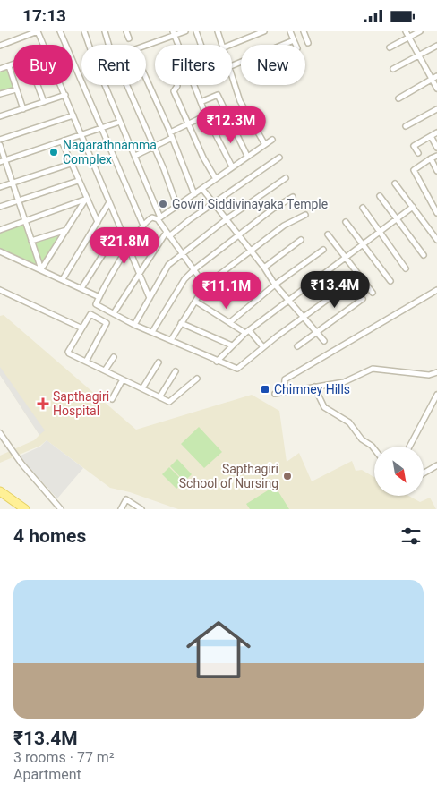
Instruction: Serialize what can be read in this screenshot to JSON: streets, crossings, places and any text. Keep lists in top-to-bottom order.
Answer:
{
  "places": {
    "other": ["Nagarathnamma Complex", "Gowri Siddivinayaka Temple", "Sapthagiri School of Nursing"],
    "transit": ["Chimney Hills"],
    "health": ["Sapthagiri Hospital"]
  },
  "north": "bottom right",
  "page": {
    "status": "17:13",
    "chip": [
      "Buy",
      "Rent",
      "Filters",
      "New"
    ],
    "price": [
      "₹12.3M",
      "₹21.8M",
      "₹13.4M",
      "₹11.1M"
    ],
    "heading": "4 homes",
    "list": [
      {
        "name": "₹13.4M",
        "note": "3 rooms · 77 m² · Apartment"
      }
    ]
  }
}
